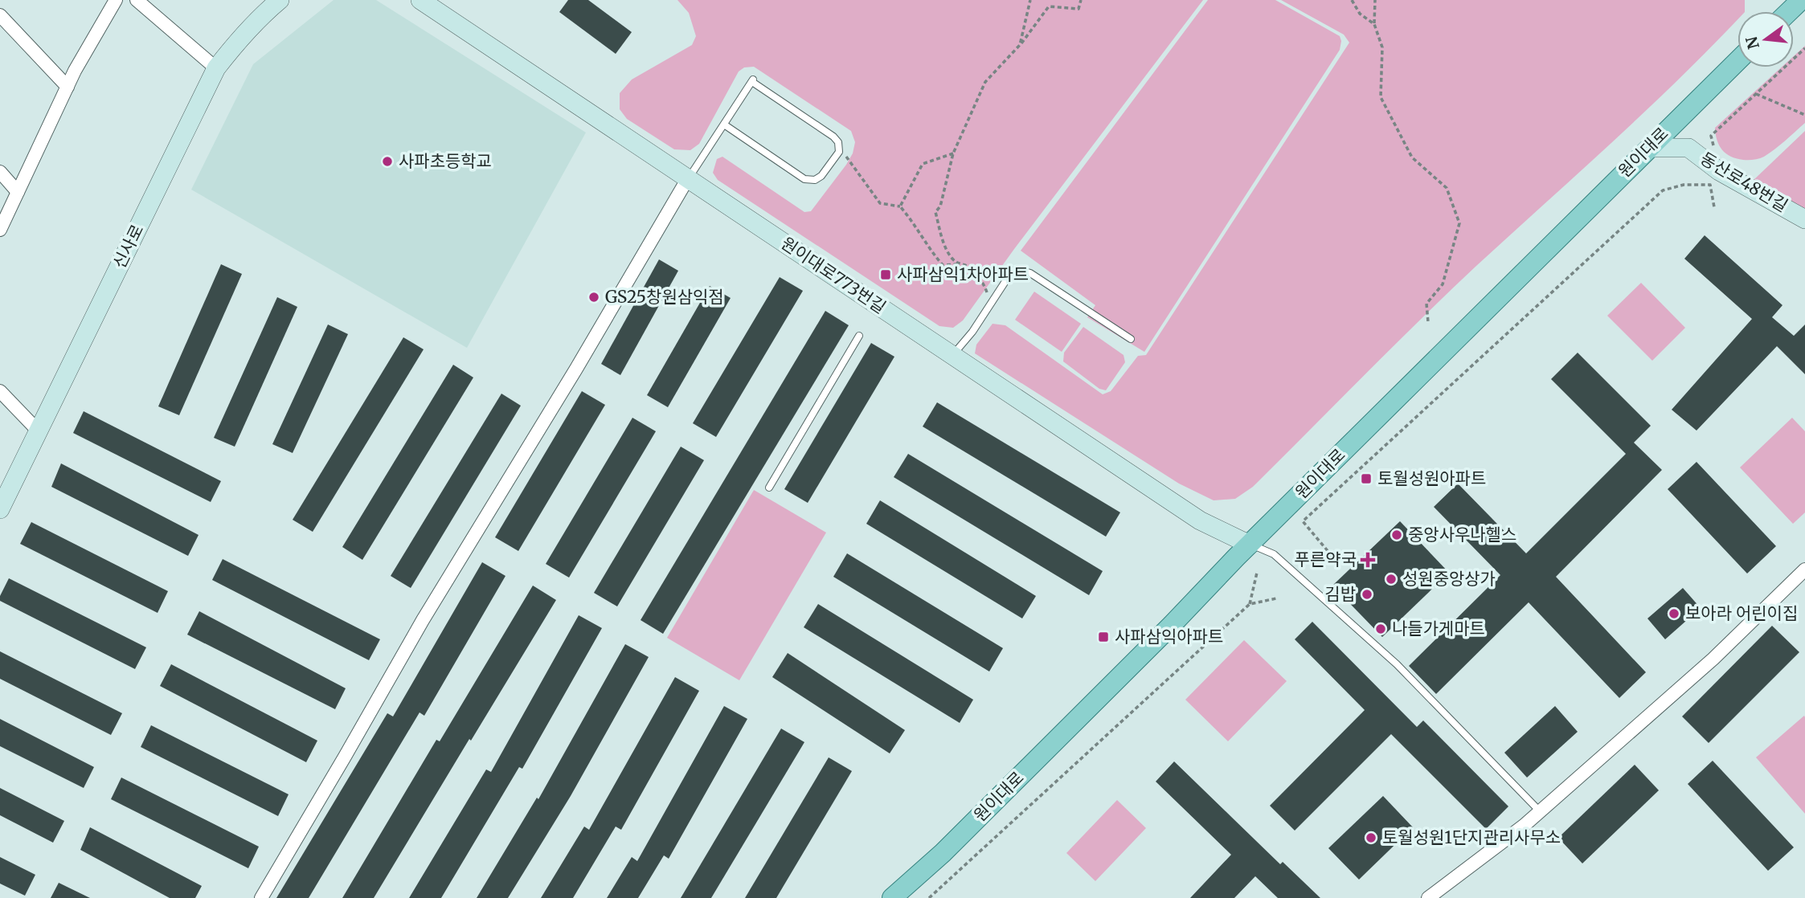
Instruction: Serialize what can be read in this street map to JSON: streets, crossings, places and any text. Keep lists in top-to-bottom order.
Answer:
{
  "streets": {
    "main road": ["원이대로"],
    "street": ["동산로48번길", "신사로", "원이대로773번길"]
  },
  "crossings": [
    ["원이대로", "동산로48번길"],
    ["원이대로", "원이대로773번길"]
  ],
  "places": {
    "other": [
      "사파초등학교",
      "GS25창원삼익점",
      "중앙사우나헬스",
      "성원중앙상가",
      "김밥",
      "보아라 어린이집",
      "나들가게마트",
      "토월성원1단지관리사무소"
    ],
    "transit": ["사파삼익1차아파트", "토월성원아파트", "사파삼익아파트"],
    "health": ["푸른약국"]
  },
  "north": "left"
}
